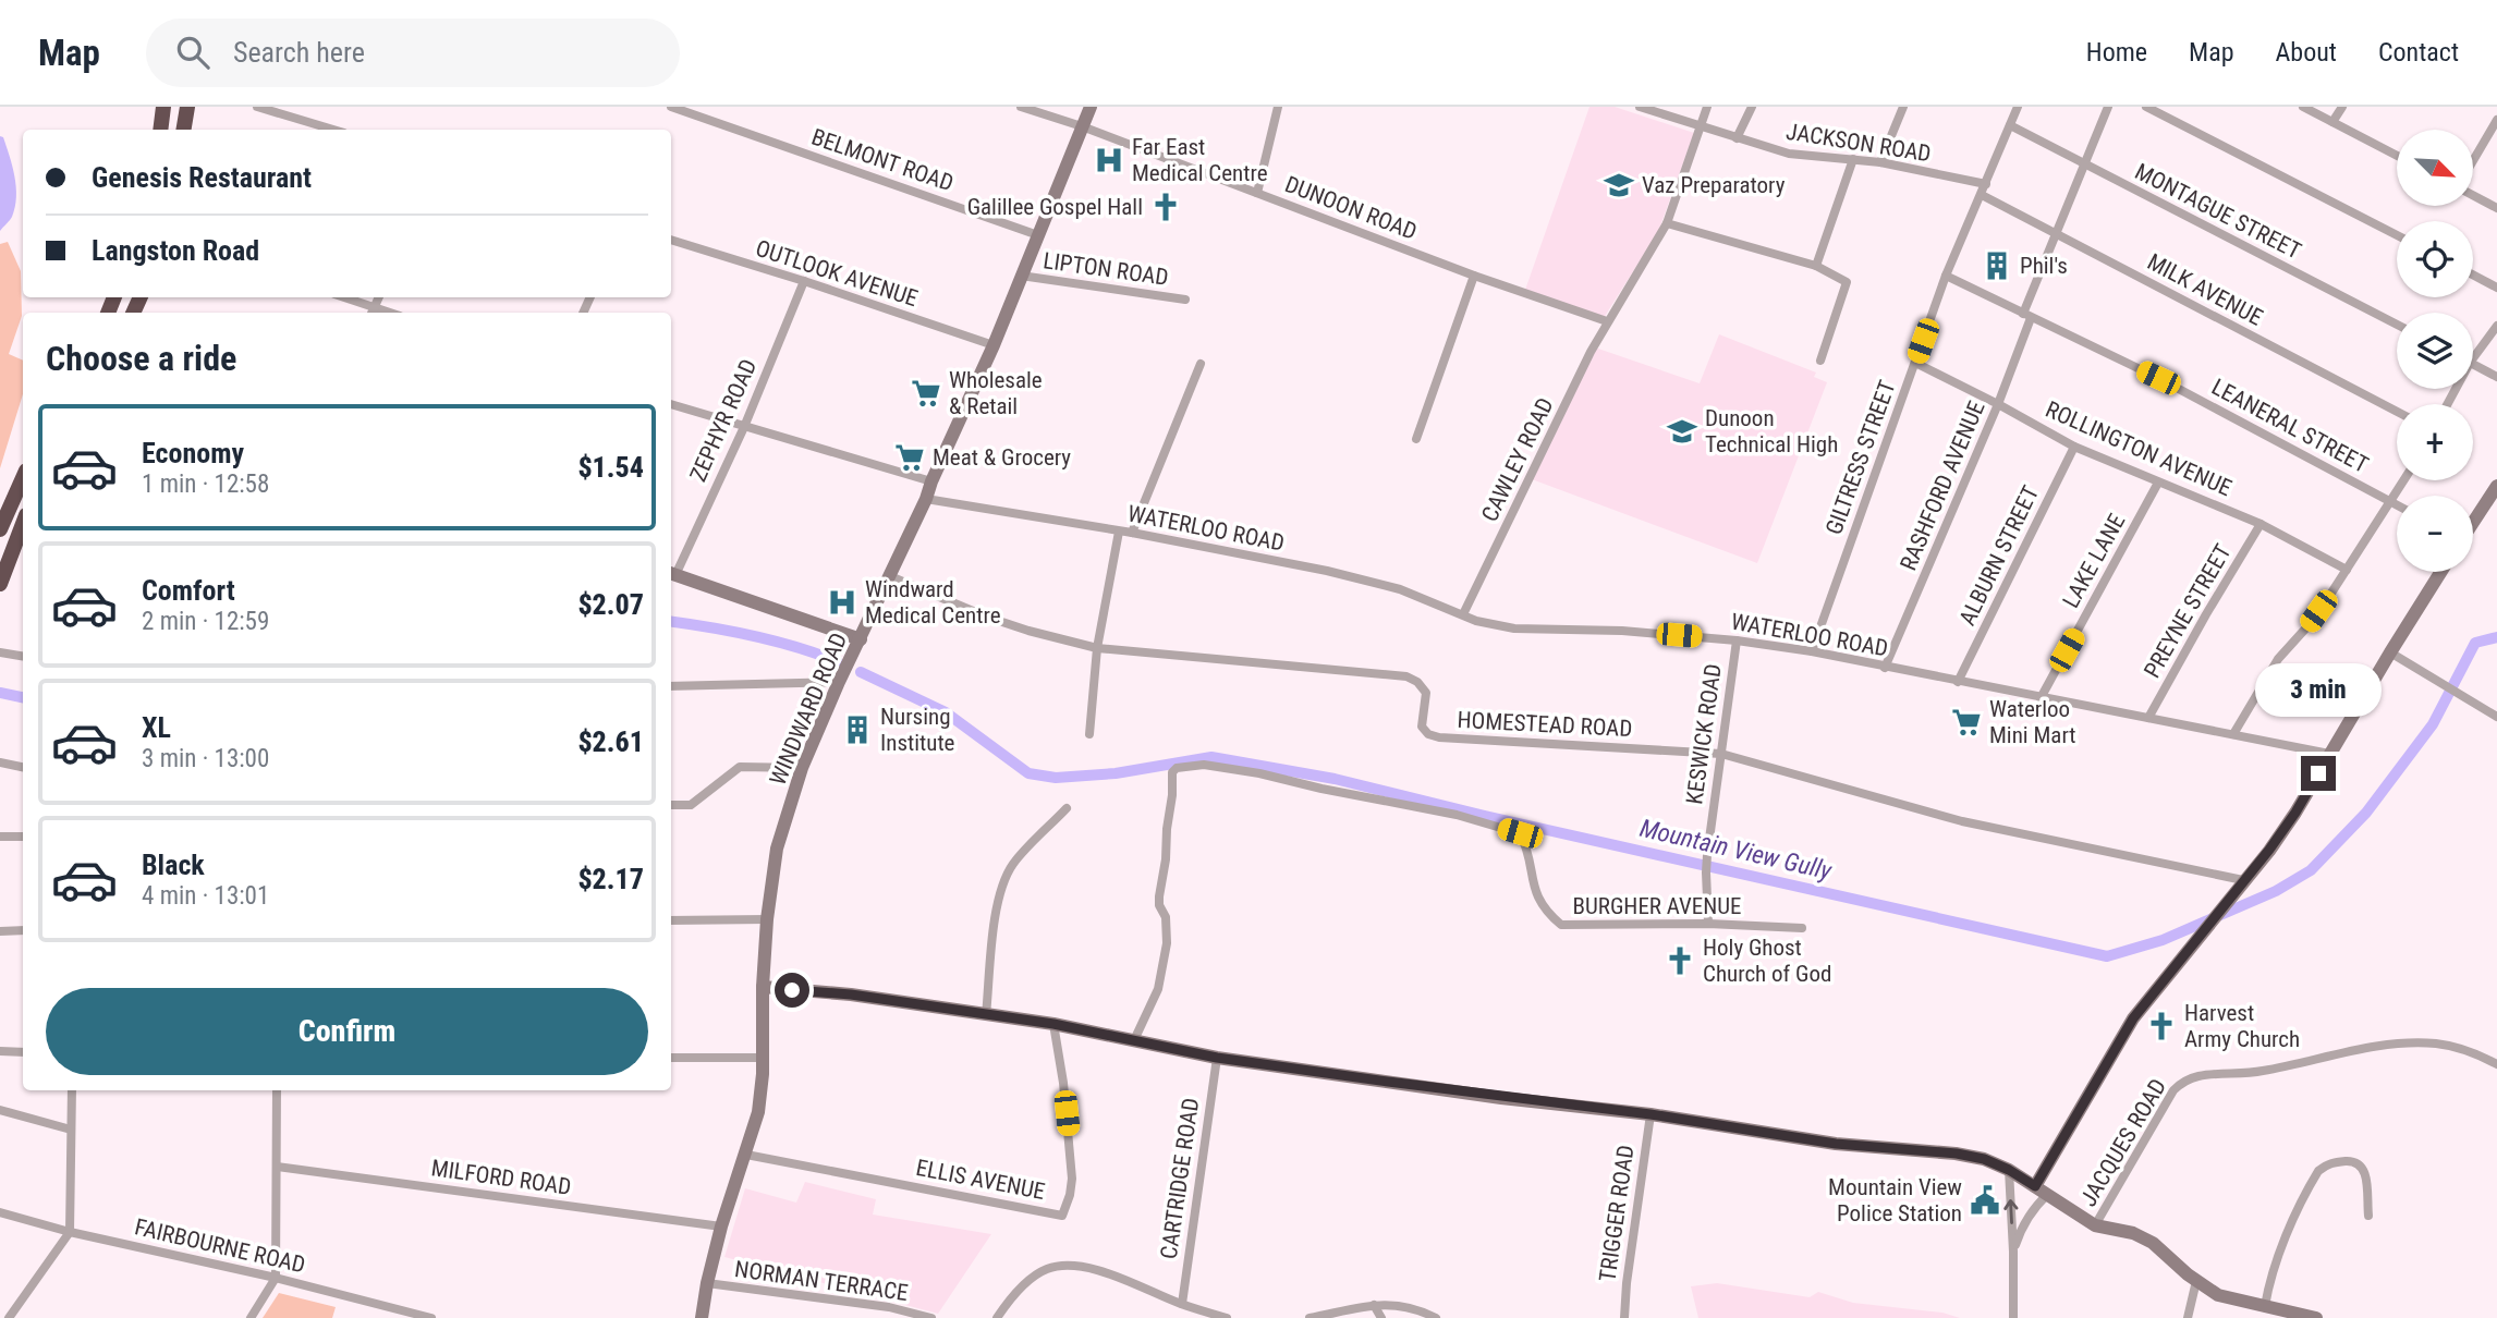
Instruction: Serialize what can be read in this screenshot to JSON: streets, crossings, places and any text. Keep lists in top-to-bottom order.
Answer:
{
  "streets": {
    "main road": ["WINDWARD ROAD"],
    "street": [
      "JACKSON ROAD",
      "BELMONT ROAD",
      "DUNOON ROAD",
      "MONTAGUE STREET",
      "LIPTON ROAD",
      "OUTLOOK AVENUE",
      "MILK AVENUE",
      "ZEPHYR ROAD",
      "LEANERAL STREET",
      "ROLLINGTON AVENUE",
      "GILTRESS STREET",
      "CAWLEY ROAD",
      "RASHFORD AVENUE",
      "WATERLOO ROAD",
      "ALBURN STREET",
      "LAKE LANE",
      "PREYNE STREET",
      "HOMESTEAD ROAD",
      "KESWICK ROAD",
      "BURGHER AVENUE",
      "JACQUES ROAD",
      "MILFORD ROAD",
      "CARTRIDGE ROAD",
      "ELLIS AVENUE",
      "TRIGGER ROAD",
      "FAIRBOURNE ROAD",
      "NORMAN TERRACE"
    ]
  },
  "crossings": [
    ["JACKSON ROAD", "GILTRESS STREET"],
    ["JACKSON ROAD", "CAWLEY ROAD"],
    ["BELMONT ROAD", "WINDWARD ROAD"],
    ["DUNOON ROAD", "CAWLEY ROAD"],
    ["DUNOON ROAD", "WINDWARD ROAD"],
    ["MONTAGUE STREET", "GILTRESS STREET"],
    ["MONTAGUE STREET", "RASHFORD AVENUE"],
    ["LIPTON ROAD", "WINDWARD ROAD"],
    ["OUTLOOK AVENUE", "ZEPHYR ROAD"],
    ["OUTLOOK AVENUE", "WINDWARD ROAD"],
    ["MILK AVENUE", "GILTRESS STREET"],
    ["MILK AVENUE", "RASHFORD AVENUE"],
    ["LEANERAL STREET", "GILTRESS STREET"],
    ["LEANERAL STREET", "RASHFORD AVENUE"],
    ["ROLLINGTON AVENUE", "GILTRESS STREET"],
    ["ROLLINGTON AVENUE", "RASHFORD AVENUE"],
    ["ROLLINGTON AVENUE", "ALBURN STREET"],
    ["ROLLINGTON AVENUE", "LAKE LANE"],
    ["ROLLINGTON AVENUE", "PREYNE STREET"],
    ["GILTRESS STREET", "WATERLOO ROAD"],
    ["CAWLEY ROAD", "WATERLOO ROAD"],
    ["RASHFORD AVENUE", "WATERLOO ROAD"],
    ["WATERLOO ROAD", "ALBURN STREET"],
    ["WATERLOO ROAD", "LAKE LANE"],
    ["WATERLOO ROAD", "PREYNE STREET"],
    ["WATERLOO ROAD", "WINDWARD ROAD"],
    ["WATERLOO ROAD", "KESWICK ROAD"],
    ["WINDWARD ROAD", "HOMESTEAD ROAD"],
    ["WINDWARD ROAD", "MILFORD ROAD"],
    ["WINDWARD ROAD", "ELLIS AVENUE"],
    ["WINDWARD ROAD", "NORMAN TERRACE"],
    ["HOMESTEAD ROAD", "KESWICK ROAD"],
    ["KESWICK ROAD", "BURGHER AVENUE"]
  ],
  "water": ["Mountain View Gully"],
  "places": {
    "hospital": ["Far East Medical Centre", "Windward Medical Centre"],
    "school or university": ["Vaz Preparatory", "Dunoon Technical High"],
    "church": ["Galillee Gospel Hall", "Holy Ghost Church of God", "Harvest Army Church"],
    "building": ["Phil's", "Nursing Institute"],
    "supermarket": ["Wholesale & Retail", "Meat & Grocery", "Waterloo Mini Mart"],
    "public building": ["Mountain View Police Station"]
  },
  "north": "bottom right",
  "page": {
    "header": "Map",
    "search": "Search here",
    "nav": [
      "Home",
      "Map",
      "About",
      "Contact"
    ],
    "map_buttons": ["+", "−"],
    "banner": ["Genesis Restaurant", "Langston Road"],
    "heading": "Choose a ride",
    "list": [
      {
        "name": "Economy",
        "note": "1 min · 12:58",
        "value": "$1.54"
      },
      {
        "name": "Comfort",
        "note": "2 min · 12:59",
        "value": "$2.07"
      },
      {
        "name": "XL",
        "note": "3 min · 13:00",
        "value": "$2.61"
      },
      {
        "name": "Black",
        "note": "4 min · 13:01",
        "value": "$2.17"
      }
    ],
    "bubble": "3 min",
    "buttons": "Confirm"
  }
}
